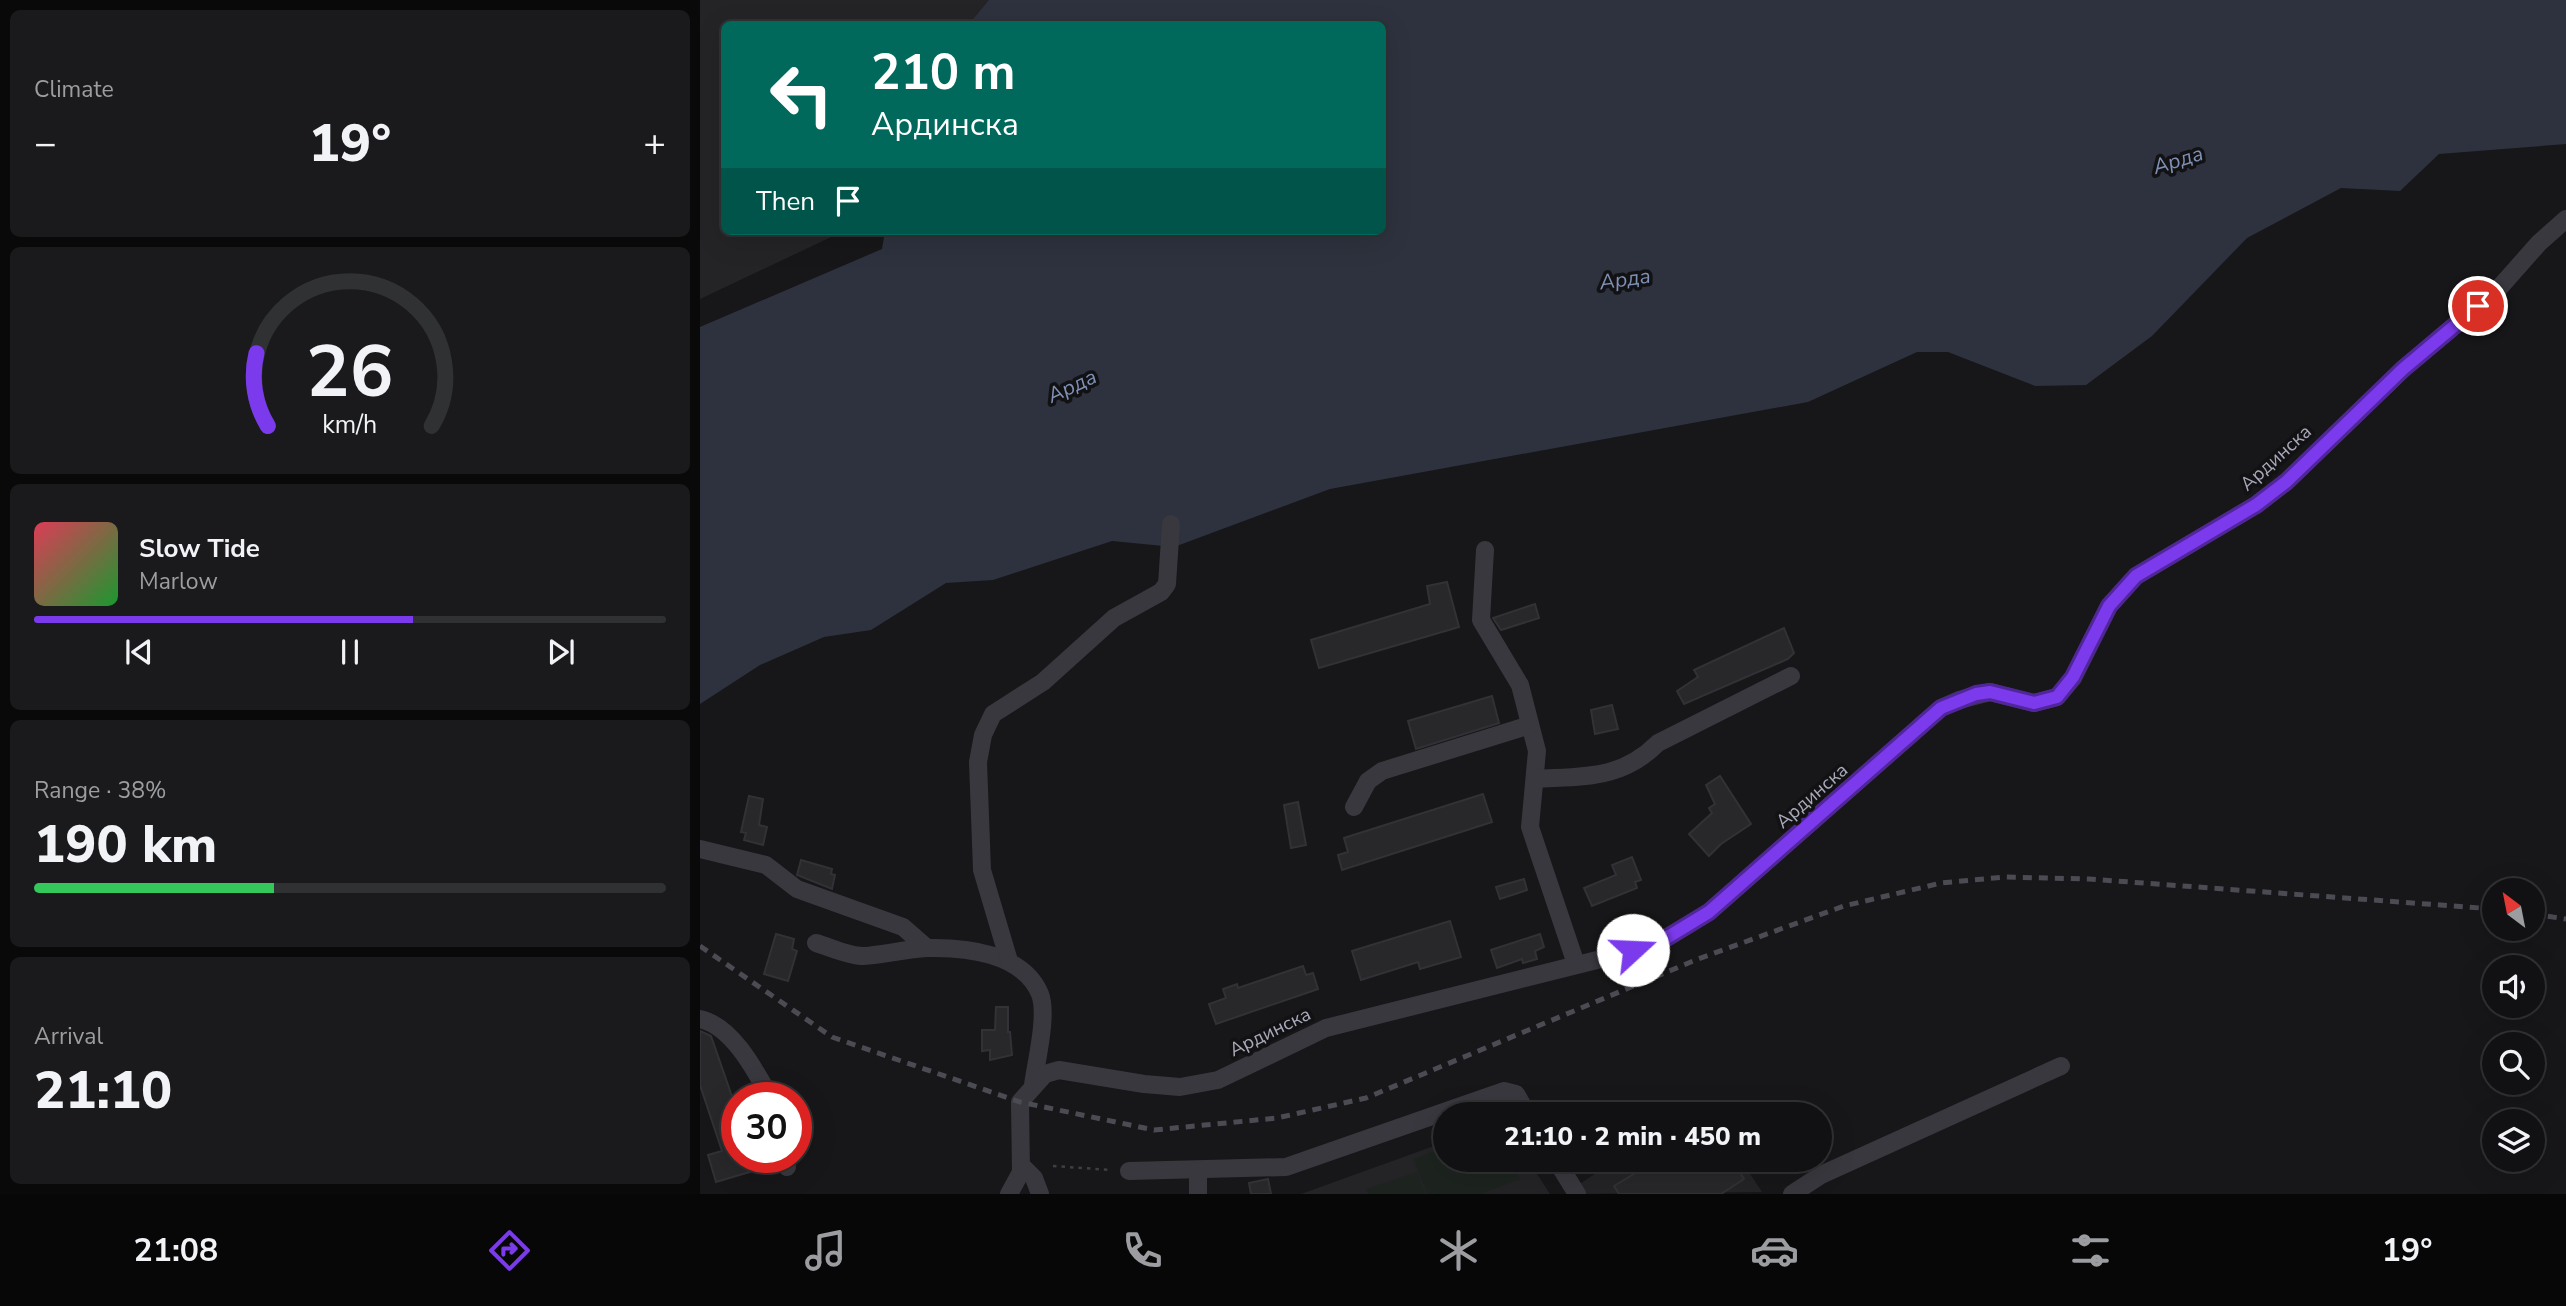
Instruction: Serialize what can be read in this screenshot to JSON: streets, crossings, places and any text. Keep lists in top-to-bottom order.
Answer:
{
  "streets": {
    "street": ["Ардинска"]
  },
  "water": ["Арда"],
  "north": "top left",
  "page": {
    "tile": [
      "Climate",
      ["Range · 38%", "190 km"],
      ["Arrival", "21:10"]
    ],
    "turn": ["210 m", "Ардинска"],
    "heat": ["−", "19°", "+"],
    "then": "Then",
    "song": ["Slow Tide", "Marlow"],
    "limit": "30",
    "trip": "21:10 · 2 min · 450 m",
    "tabs": ["21:08", "19°"],
    "gauge": ["26", "km/h"]
  }
}
